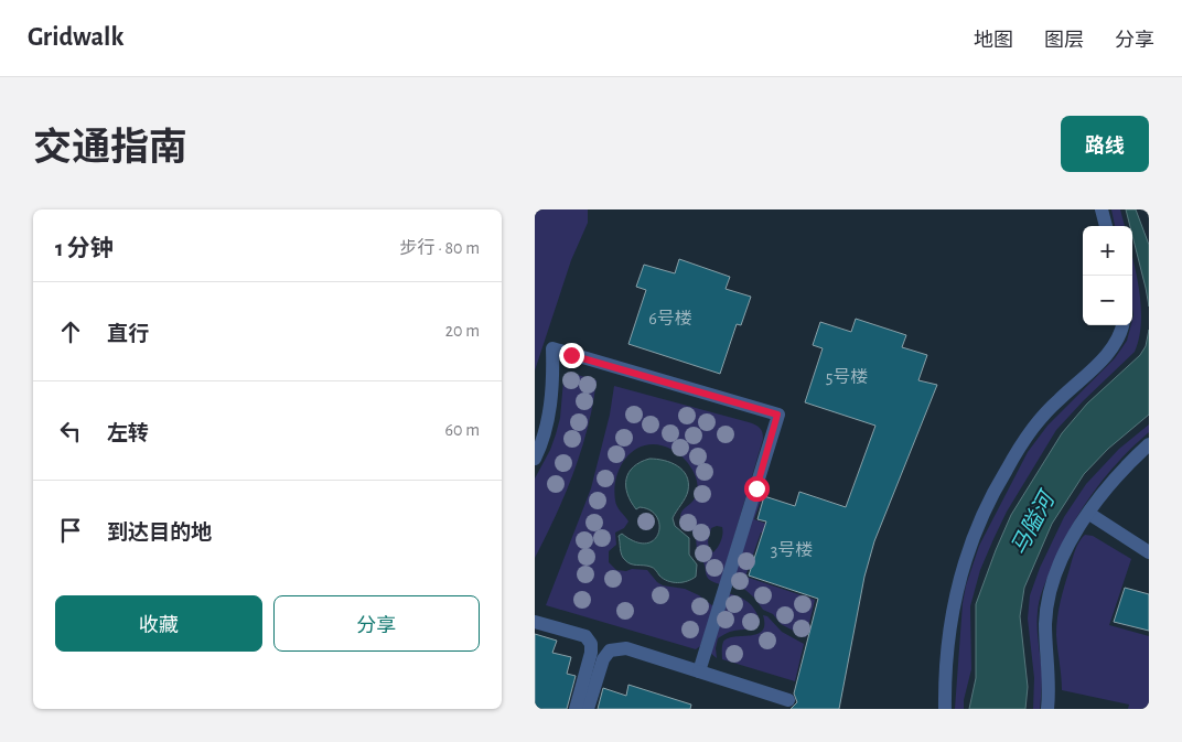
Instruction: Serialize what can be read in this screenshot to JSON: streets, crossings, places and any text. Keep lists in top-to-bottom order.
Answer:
{
  "water": ["马隘河"],
  "house_numbers": ["6号楼", "5号楼", "3号楼"],
  "page": {
    "header": "Gridwalk",
    "nav": ["地图", "图层", "分享"],
    "title": "交通指南",
    "buttons": [
      "路线",
      ["收藏", "分享"]
    ],
    "heading": ["1 分钟", "步行 · 80 m"],
    "map_buttons": ["+", "−"],
    "list": [
      ["直行", "20 m"],
      ["左转", "60 m"],
      "到达目的地"
    ]
  }
}
